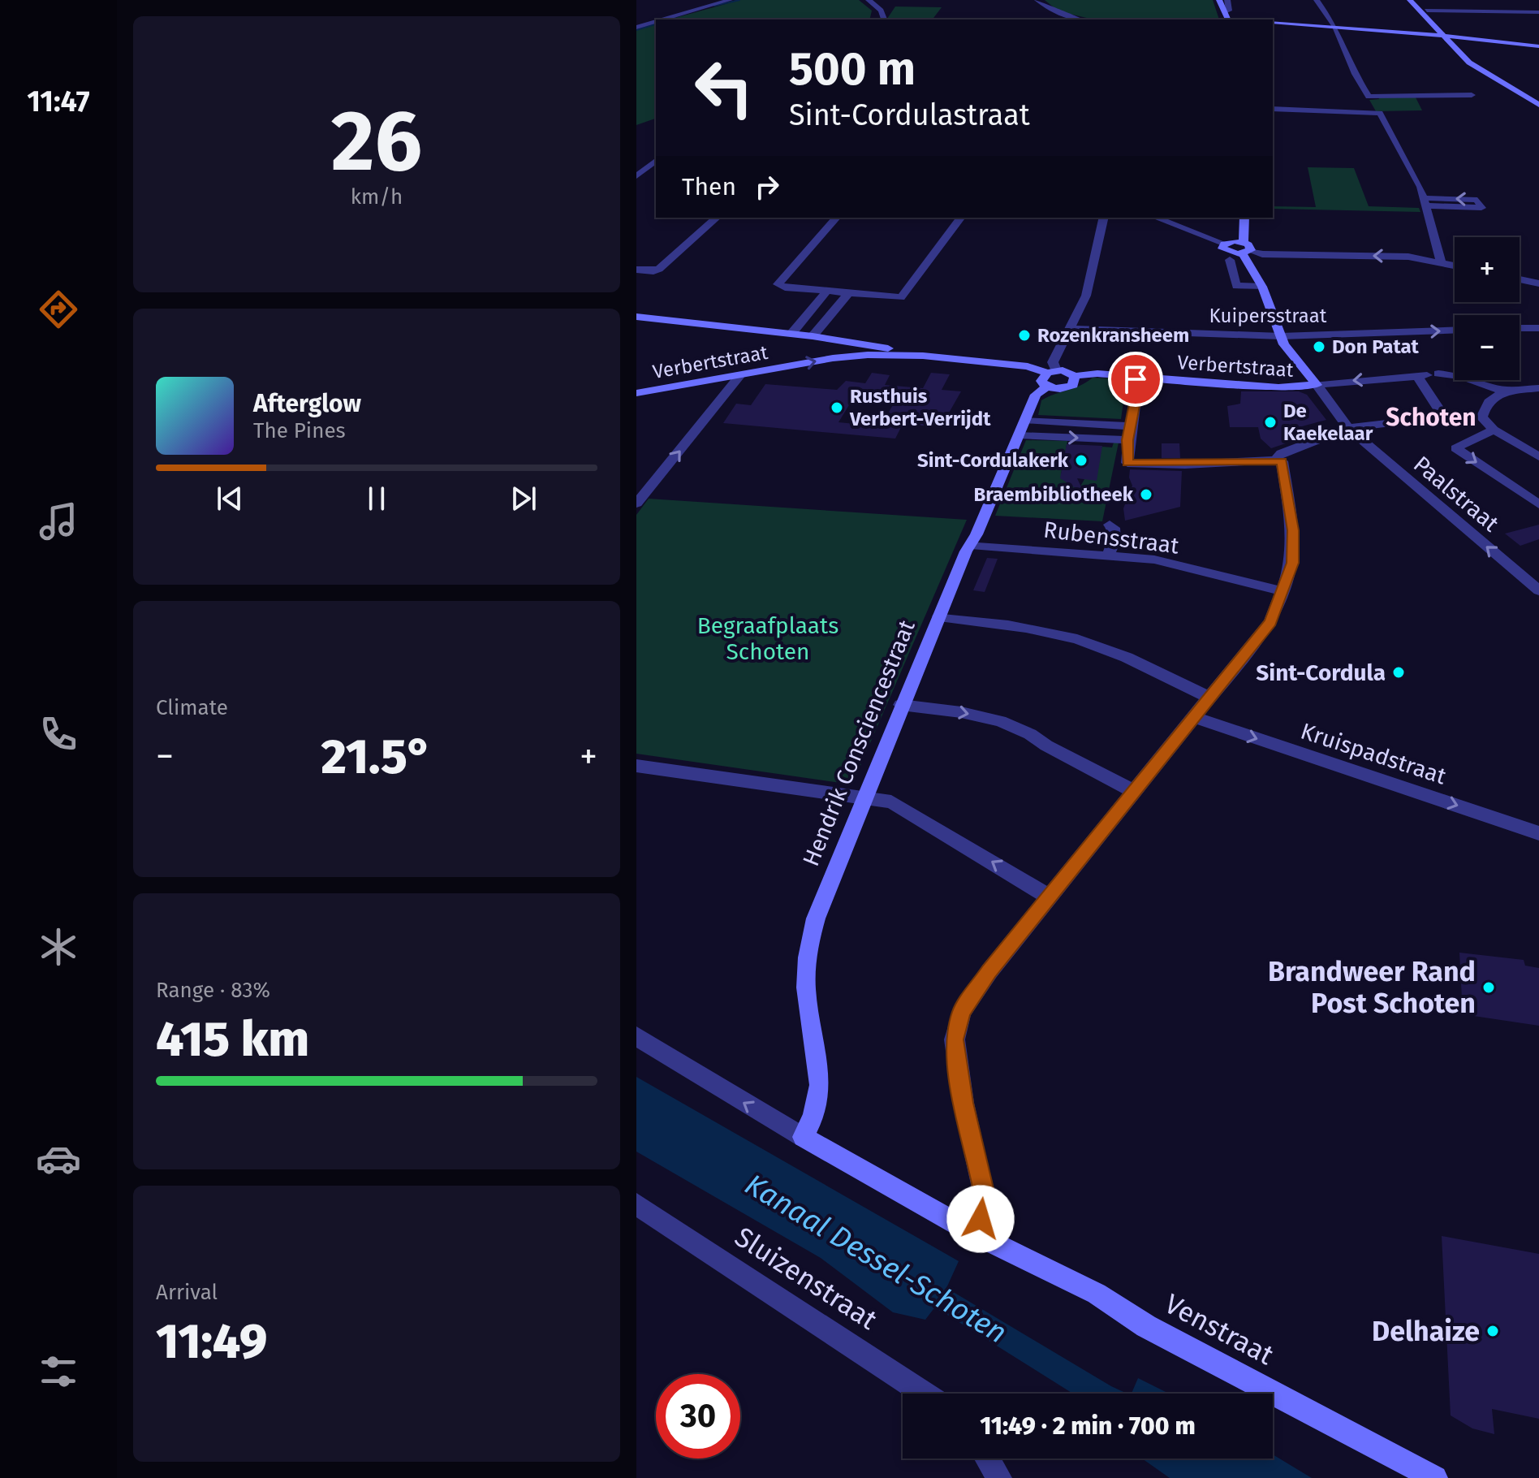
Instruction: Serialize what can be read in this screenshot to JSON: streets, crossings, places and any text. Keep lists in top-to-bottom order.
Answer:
{
  "streets": {
    "street": [
      "Kuipersstraat",
      "Verbertstraat",
      "Paalstraat",
      "Rubensstraat",
      "Hendrik Consciencestraat",
      "Kruispadstraat",
      "Sluizenstraat",
      "Venstraat"
    ]
  },
  "crossings": [
    ["Verbertstraat", "Paalstraat"],
    ["Verbertstraat", "Hendrik Consciencestraat"],
    ["Rubensstraat", "Hendrik Consciencestraat"],
    ["Hendrik Consciencestraat", "Venstraat"]
  ],
  "one_way": ["Paalstraat", "Kruispadstraat"],
  "districts": ["Schoten"],
  "water": ["Kanaal Dessel-Schoten"],
  "parks": ["Begraafplaats Schoten"],
  "places": [
    "Rozenkransheem",
    "Don Patat",
    "Rusthuis Verbert-Verrijdt",
    "De Kaekelaar",
    "Sint-Cordulakerk",
    "Braembibliotheek",
    "Sint-Cordula",
    "Brandweer Rand Post Schoten",
    "Delhaize"
  ],
  "page": {
    "tabs": "11:47",
    "tile": [
      ["26", "km/h"],
      "Climate",
      ["Range · 83%", "415 km"],
      ["Arrival", "11:49"]
    ],
    "turn": ["500 m", "Sint-Cordulastraat"],
    "then": "Then",
    "map_buttons": ["+", "−"],
    "song": ["Afterglow", "The Pines"],
    "heat": ["−", "21.5°", "+"],
    "limit": "30",
    "trip": "11:49 · 2 min · 700 m"
  }
}
